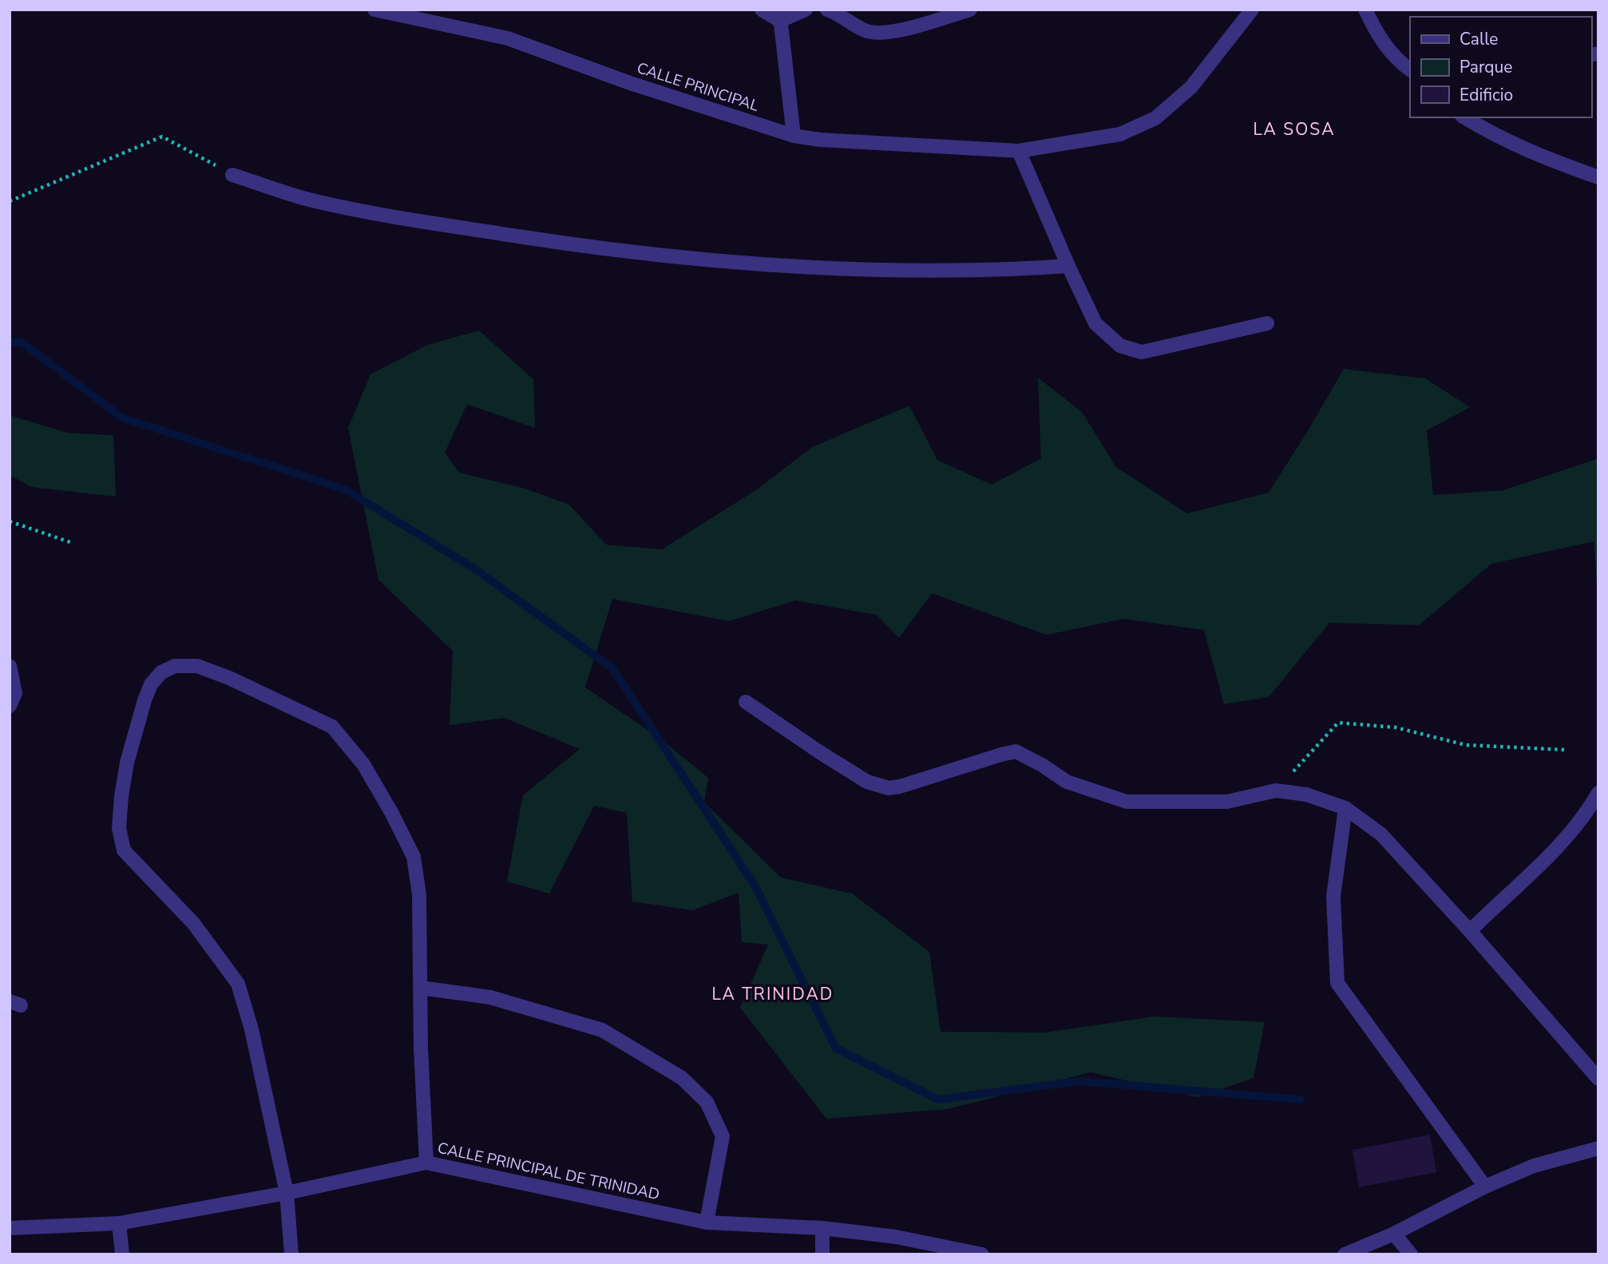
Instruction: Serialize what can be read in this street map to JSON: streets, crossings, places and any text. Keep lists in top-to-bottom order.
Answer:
{
  "streets": {
    "street": ["CALLE PRINCIPAL", "CALLE PRINCIPAL DE TRINIDAD"]
  },
  "districts": ["LA SOSA", "LA TRINIDAD"],
  "legend": ["Calle", "Parque", "Edificio"]
}
